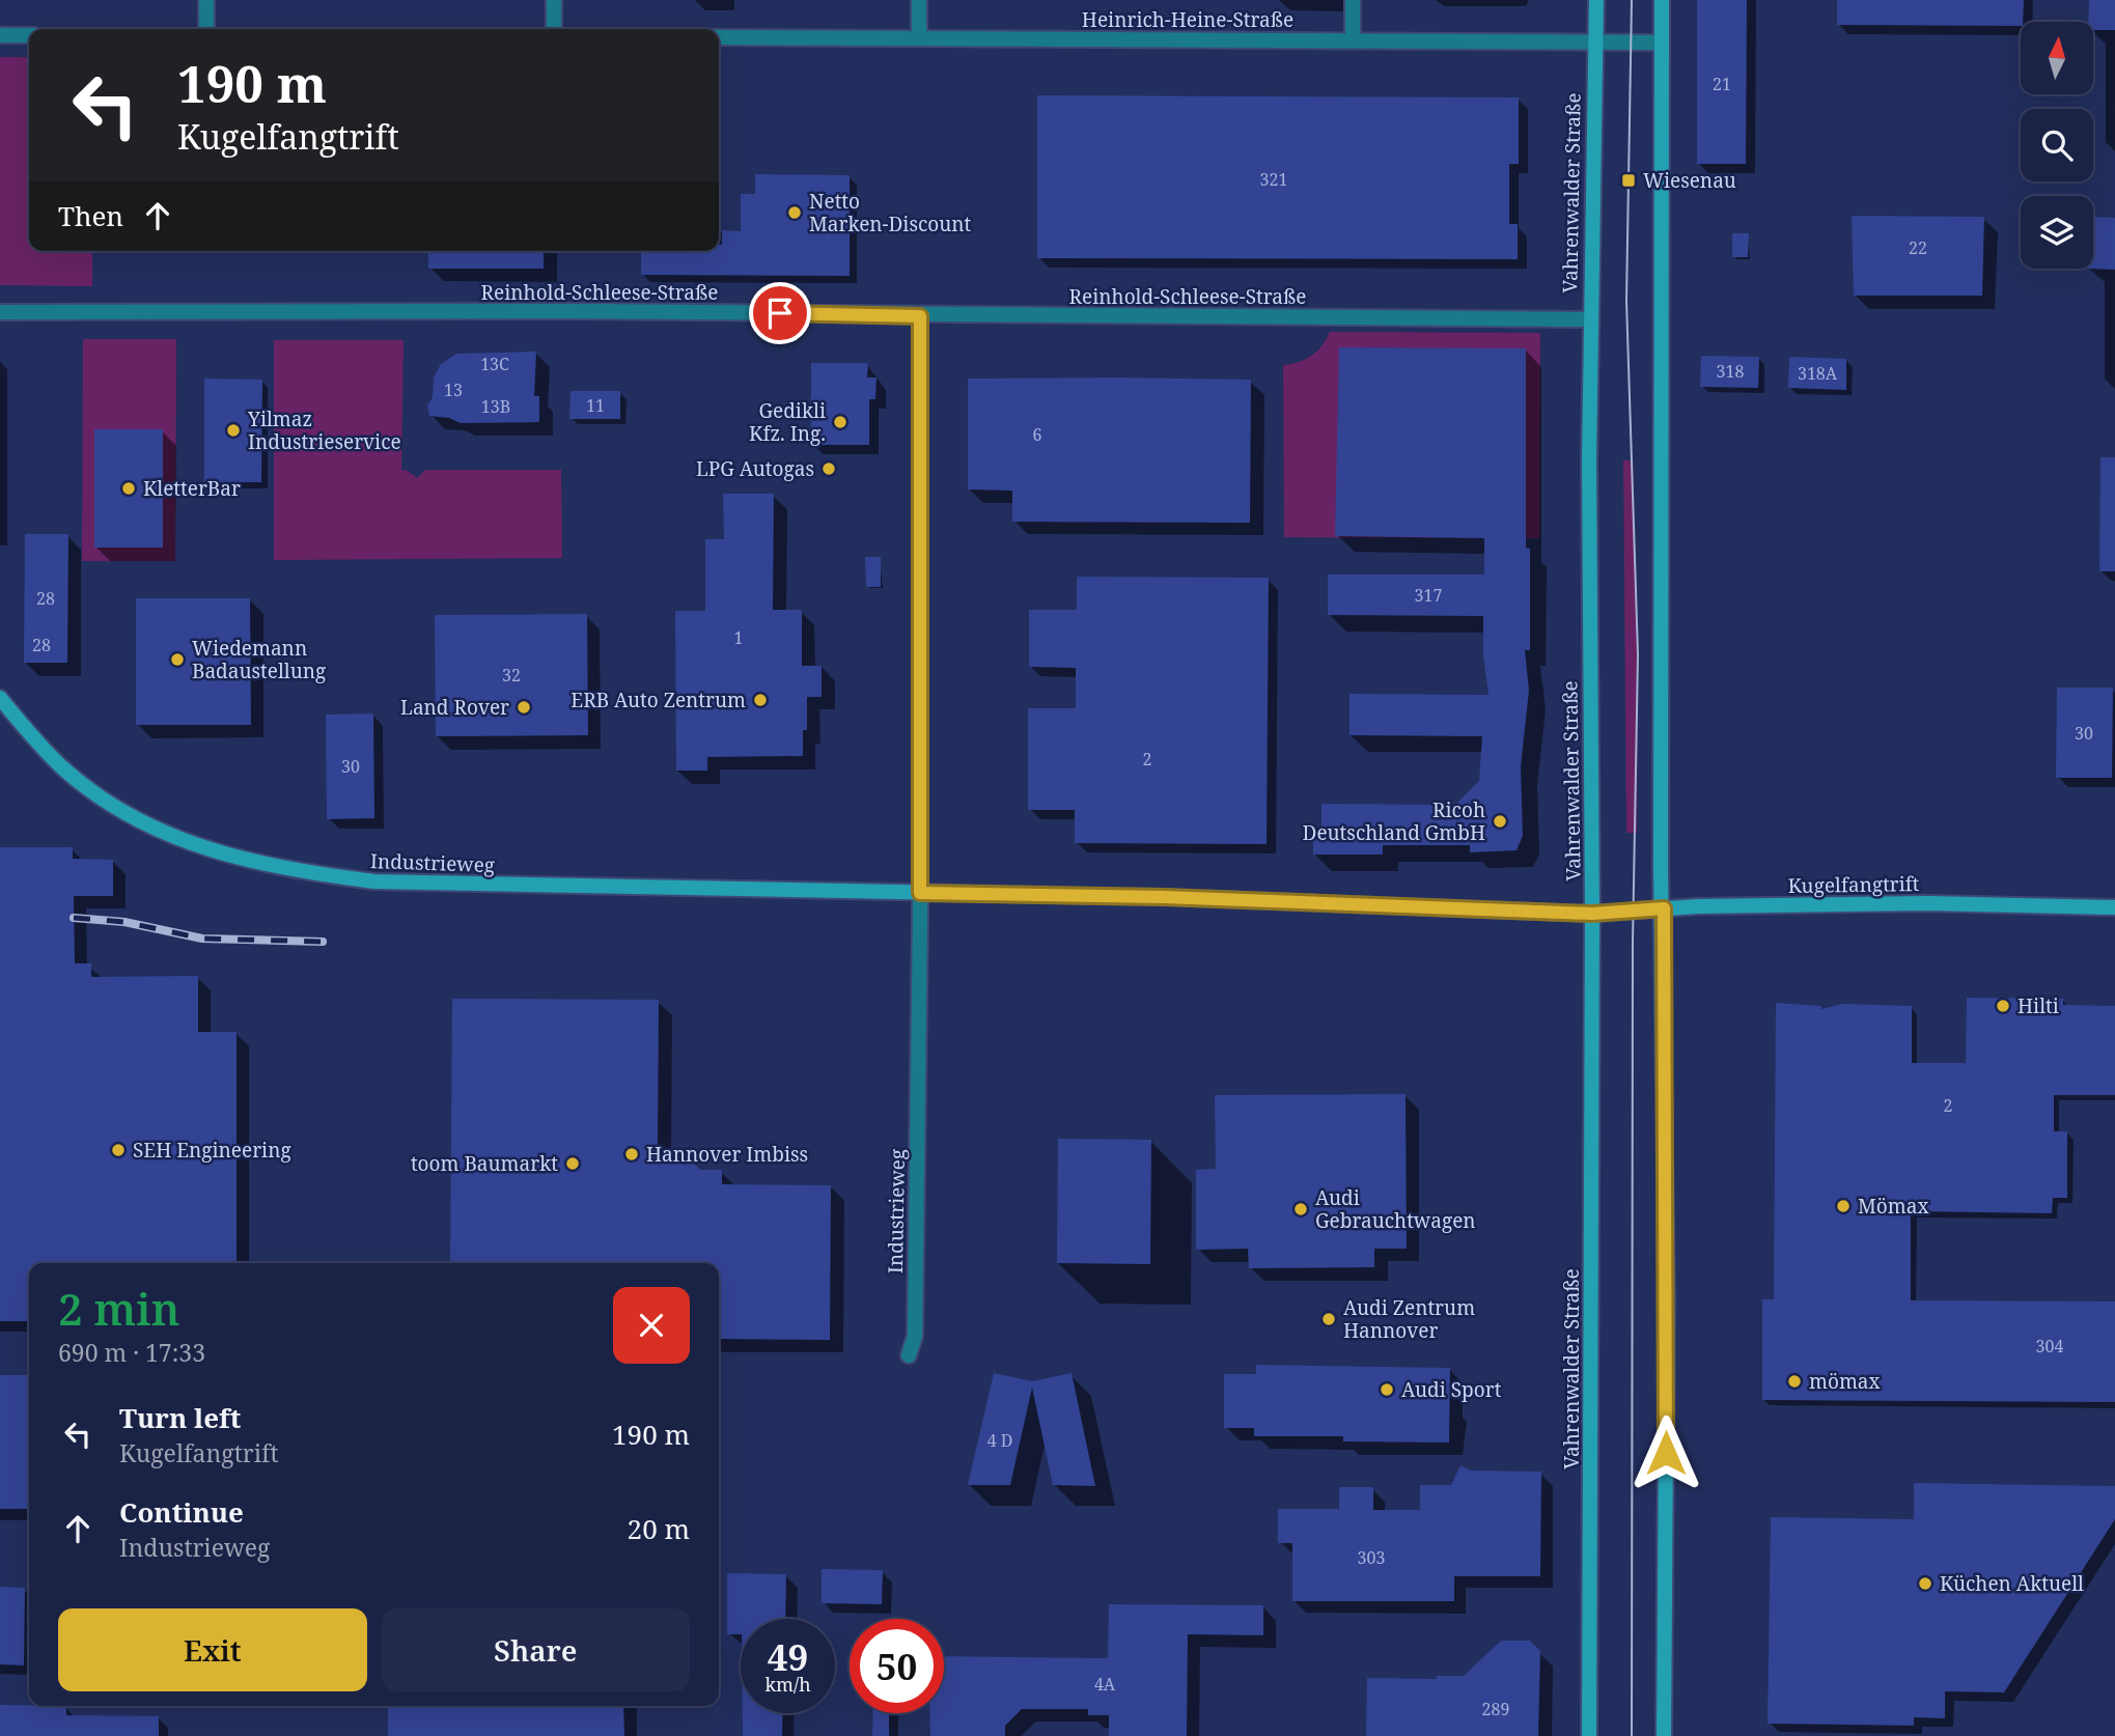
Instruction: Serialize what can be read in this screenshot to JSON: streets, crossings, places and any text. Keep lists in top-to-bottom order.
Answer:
{
  "streets": {
    "main road": ["Vahrenwalder Straße", "Industrieweg", "Kugelfangtrift"],
    "street": ["Heinrich-Heine-Straße", "Reinhold-Schleese-Straße"]
  },
  "crossings": [
    ["Heinrich-Heine-Straße", "Vahrenwalder Straße"],
    ["Vahrenwalder Straße", "Reinhold-Schleese-Straße"],
    ["Vahrenwalder Straße", "Industrieweg"],
    ["Vahrenwalder Straße", "Kugelfangtrift"],
    ["Industrieweg", "Kugelfangtrift"]
  ],
  "places": {
    "transit": ["Wiesenau"],
    "other": [
      "Netto Marken-Discount",
      "Gedikli Kfz. Ing.",
      "Yilmaz Industrieservice",
      "LPG Autogas",
      "KletterBar",
      "Wiedemann Badaustellung",
      "ERB Auto Zentrum",
      "Land Rover",
      "Ricoh Deutschland GmbH",
      "Hilti",
      "SEH Engineering",
      "Hannover Imbiss",
      "toom Baumarkt",
      "Mömax",
      "Audi Gebrauchtwagen",
      "Audi Zentrum Hannover",
      "mömax",
      "Audi Sport",
      "Küchen Aktuell"
    ]
  },
  "house_numbers": [
    "21",
    "321",
    "22",
    "13C",
    "318",
    "318A",
    "13",
    "11",
    "13B",
    "6",
    "317",
    "28",
    "1",
    "28",
    "32",
    "30",
    "2",
    "30",
    "2",
    "304",
    "4 D",
    "303",
    "4A",
    "289"
  ],
  "north": "top",
  "page": {
    "turn": ["190 m", "Kugelfangtrift"],
    "then": "Then",
    "heading": ["2 min", "690 m · 17:33"],
    "list": [
      {
        "name": "Turn left",
        "note": "Kugelfangtrift",
        "value": "190 m"
      },
      {
        "name": "Continue",
        "note": "Industrieweg",
        "value": "20 m"
      }
    ],
    "buttons": ["Exit", "Share"],
    "speed": "49 km/h",
    "limit": "50"
  }
}
